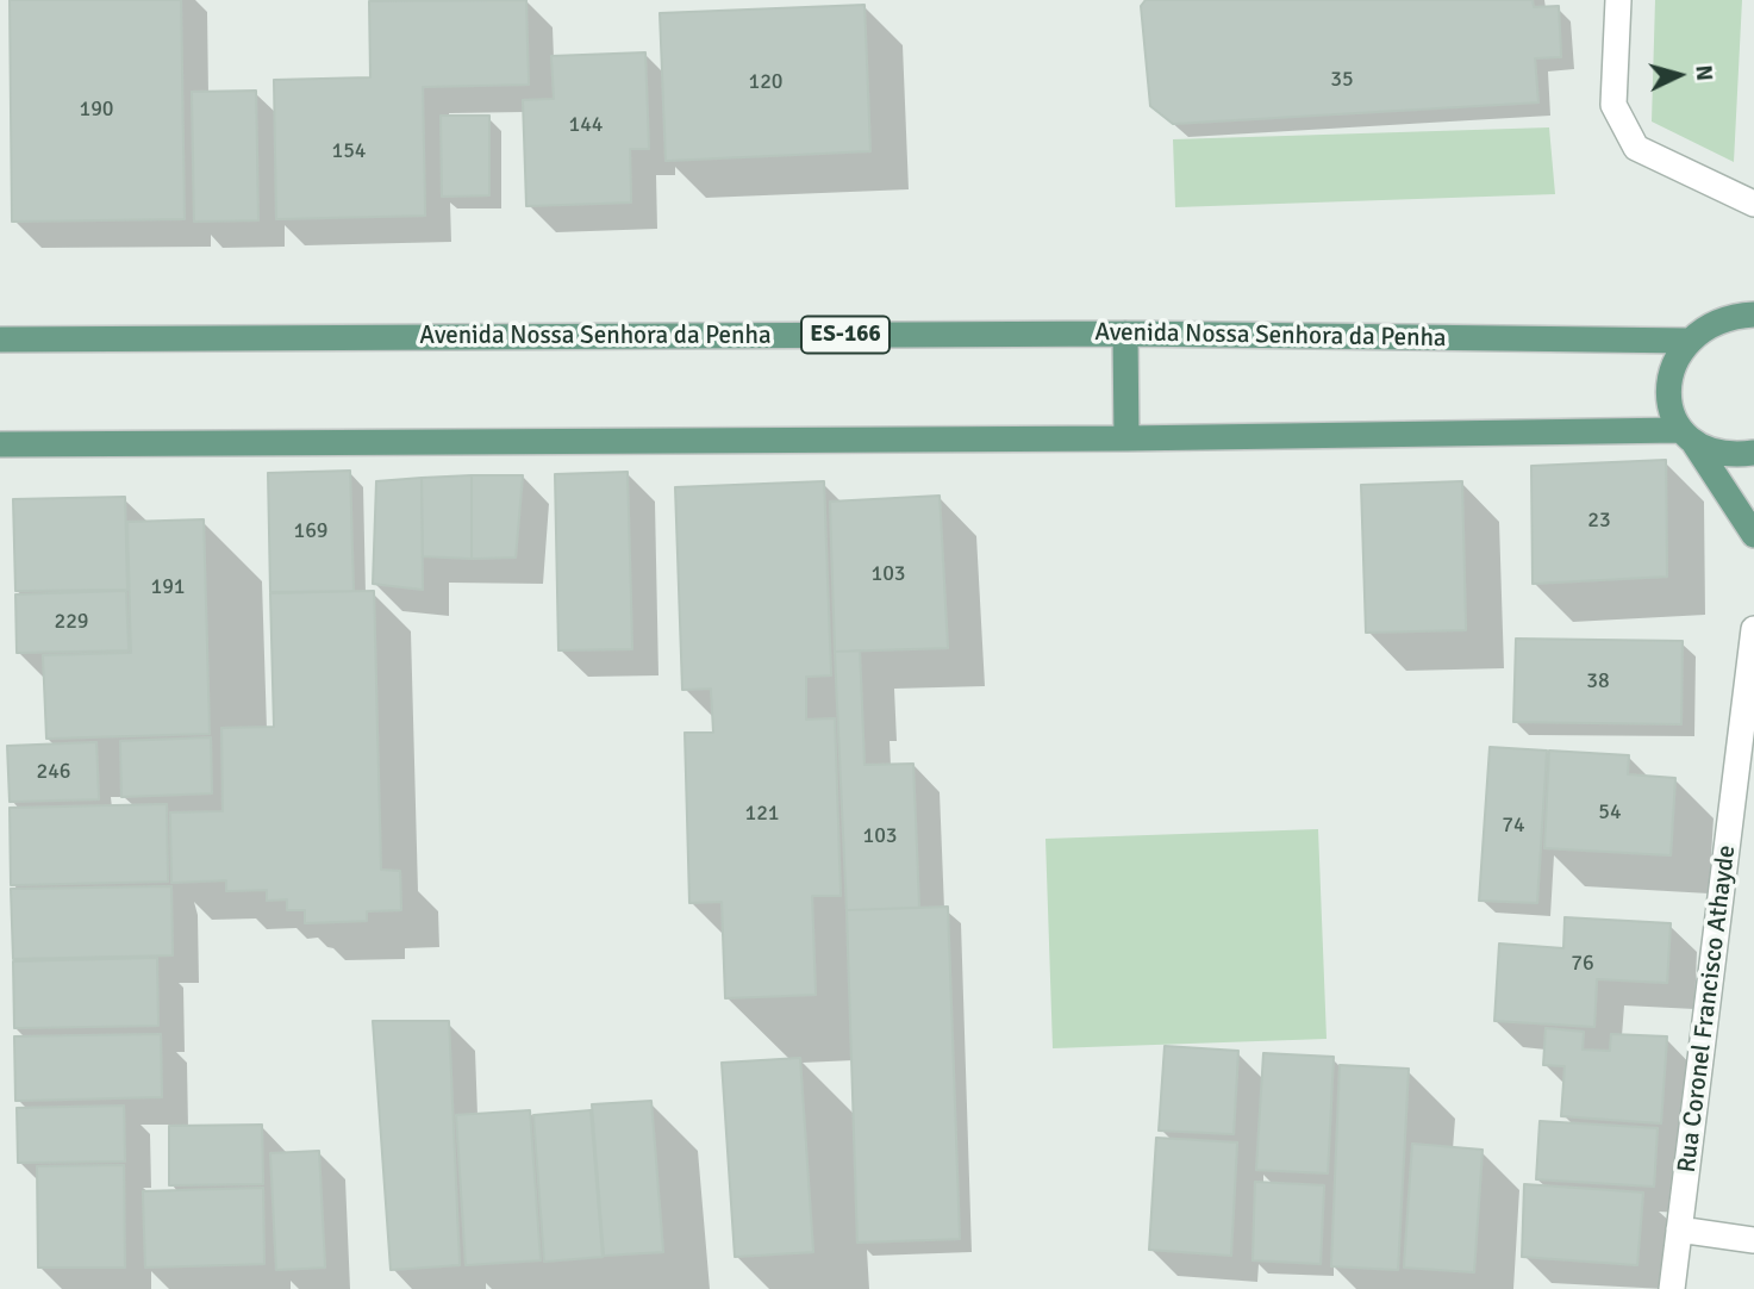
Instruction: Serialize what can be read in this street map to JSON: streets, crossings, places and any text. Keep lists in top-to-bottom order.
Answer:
{
  "streets": {
    "main road": ["ES-166", "Avenida Nossa Senhora da Penha"],
    "street": ["Rua Coronel Francisco Athayde"]
  },
  "house_numbers": [
    "35",
    "120",
    "190",
    "144",
    "154",
    "23",
    "169",
    "103",
    "191",
    "229",
    "38",
    "246",
    "54",
    "121",
    "74",
    "103",
    "76"
  ],
  "north": "right"
}
